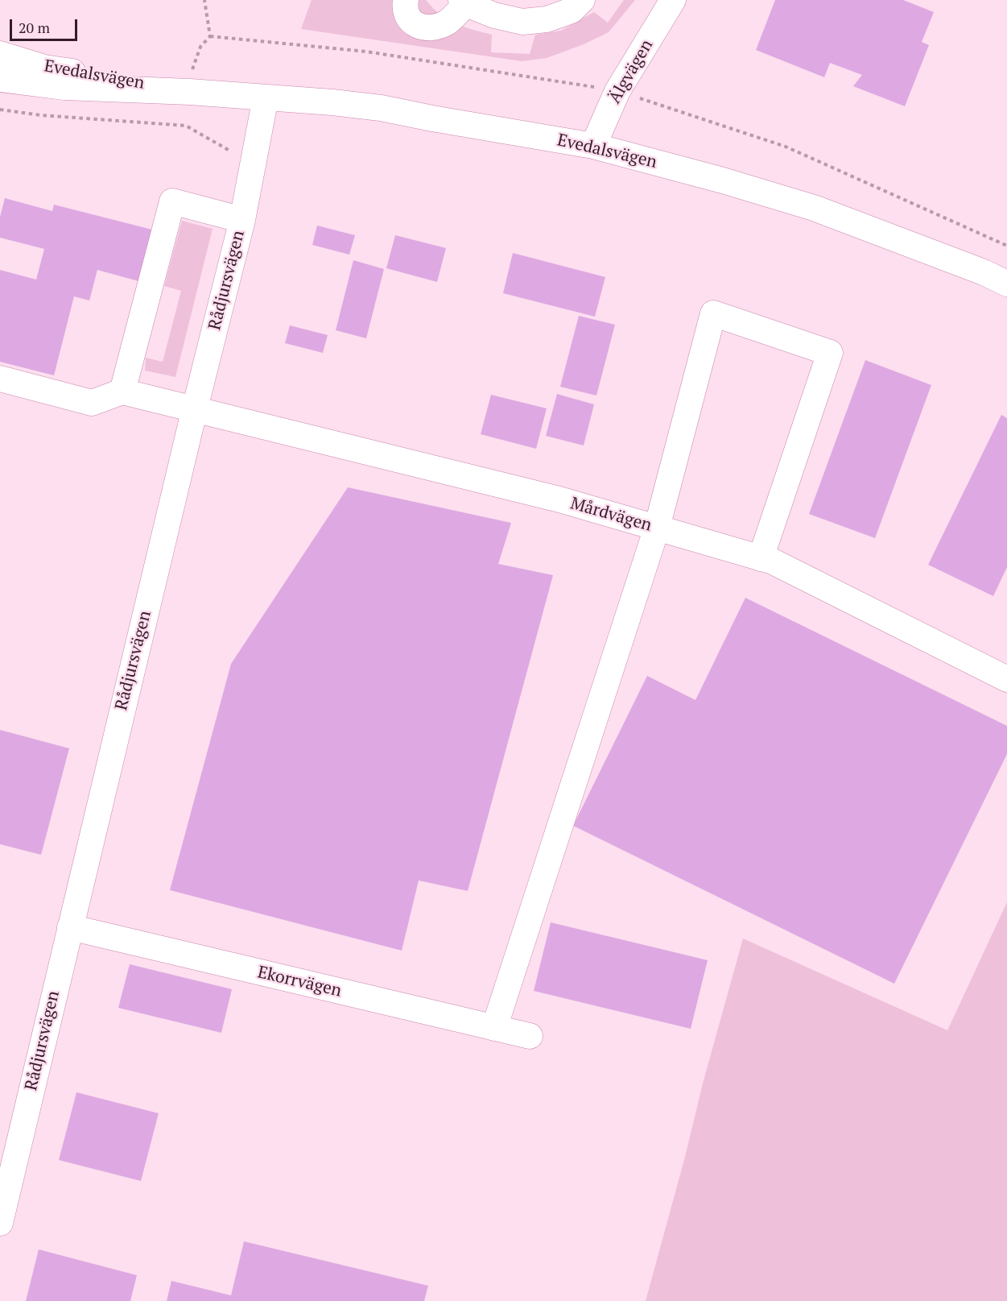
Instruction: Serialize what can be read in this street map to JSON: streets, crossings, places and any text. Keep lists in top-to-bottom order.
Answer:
{
  "streets": {
    "street": [
      "Älgvägen",
      "Evedalsvägen",
      "Rådjursvägen",
      "Mårdvägen",
      "Ekorrvägen"
    ]
  },
  "crossings": [
    ["Älgvägen", "Evedalsvägen"],
    ["Evedalsvägen", "Rådjursvägen"],
    ["Rådjursvägen", "Mårdvägen"],
    ["Rådjursvägen", "Ekorrvägen"]
  ],
  "scale_bar": "20 m"
}
